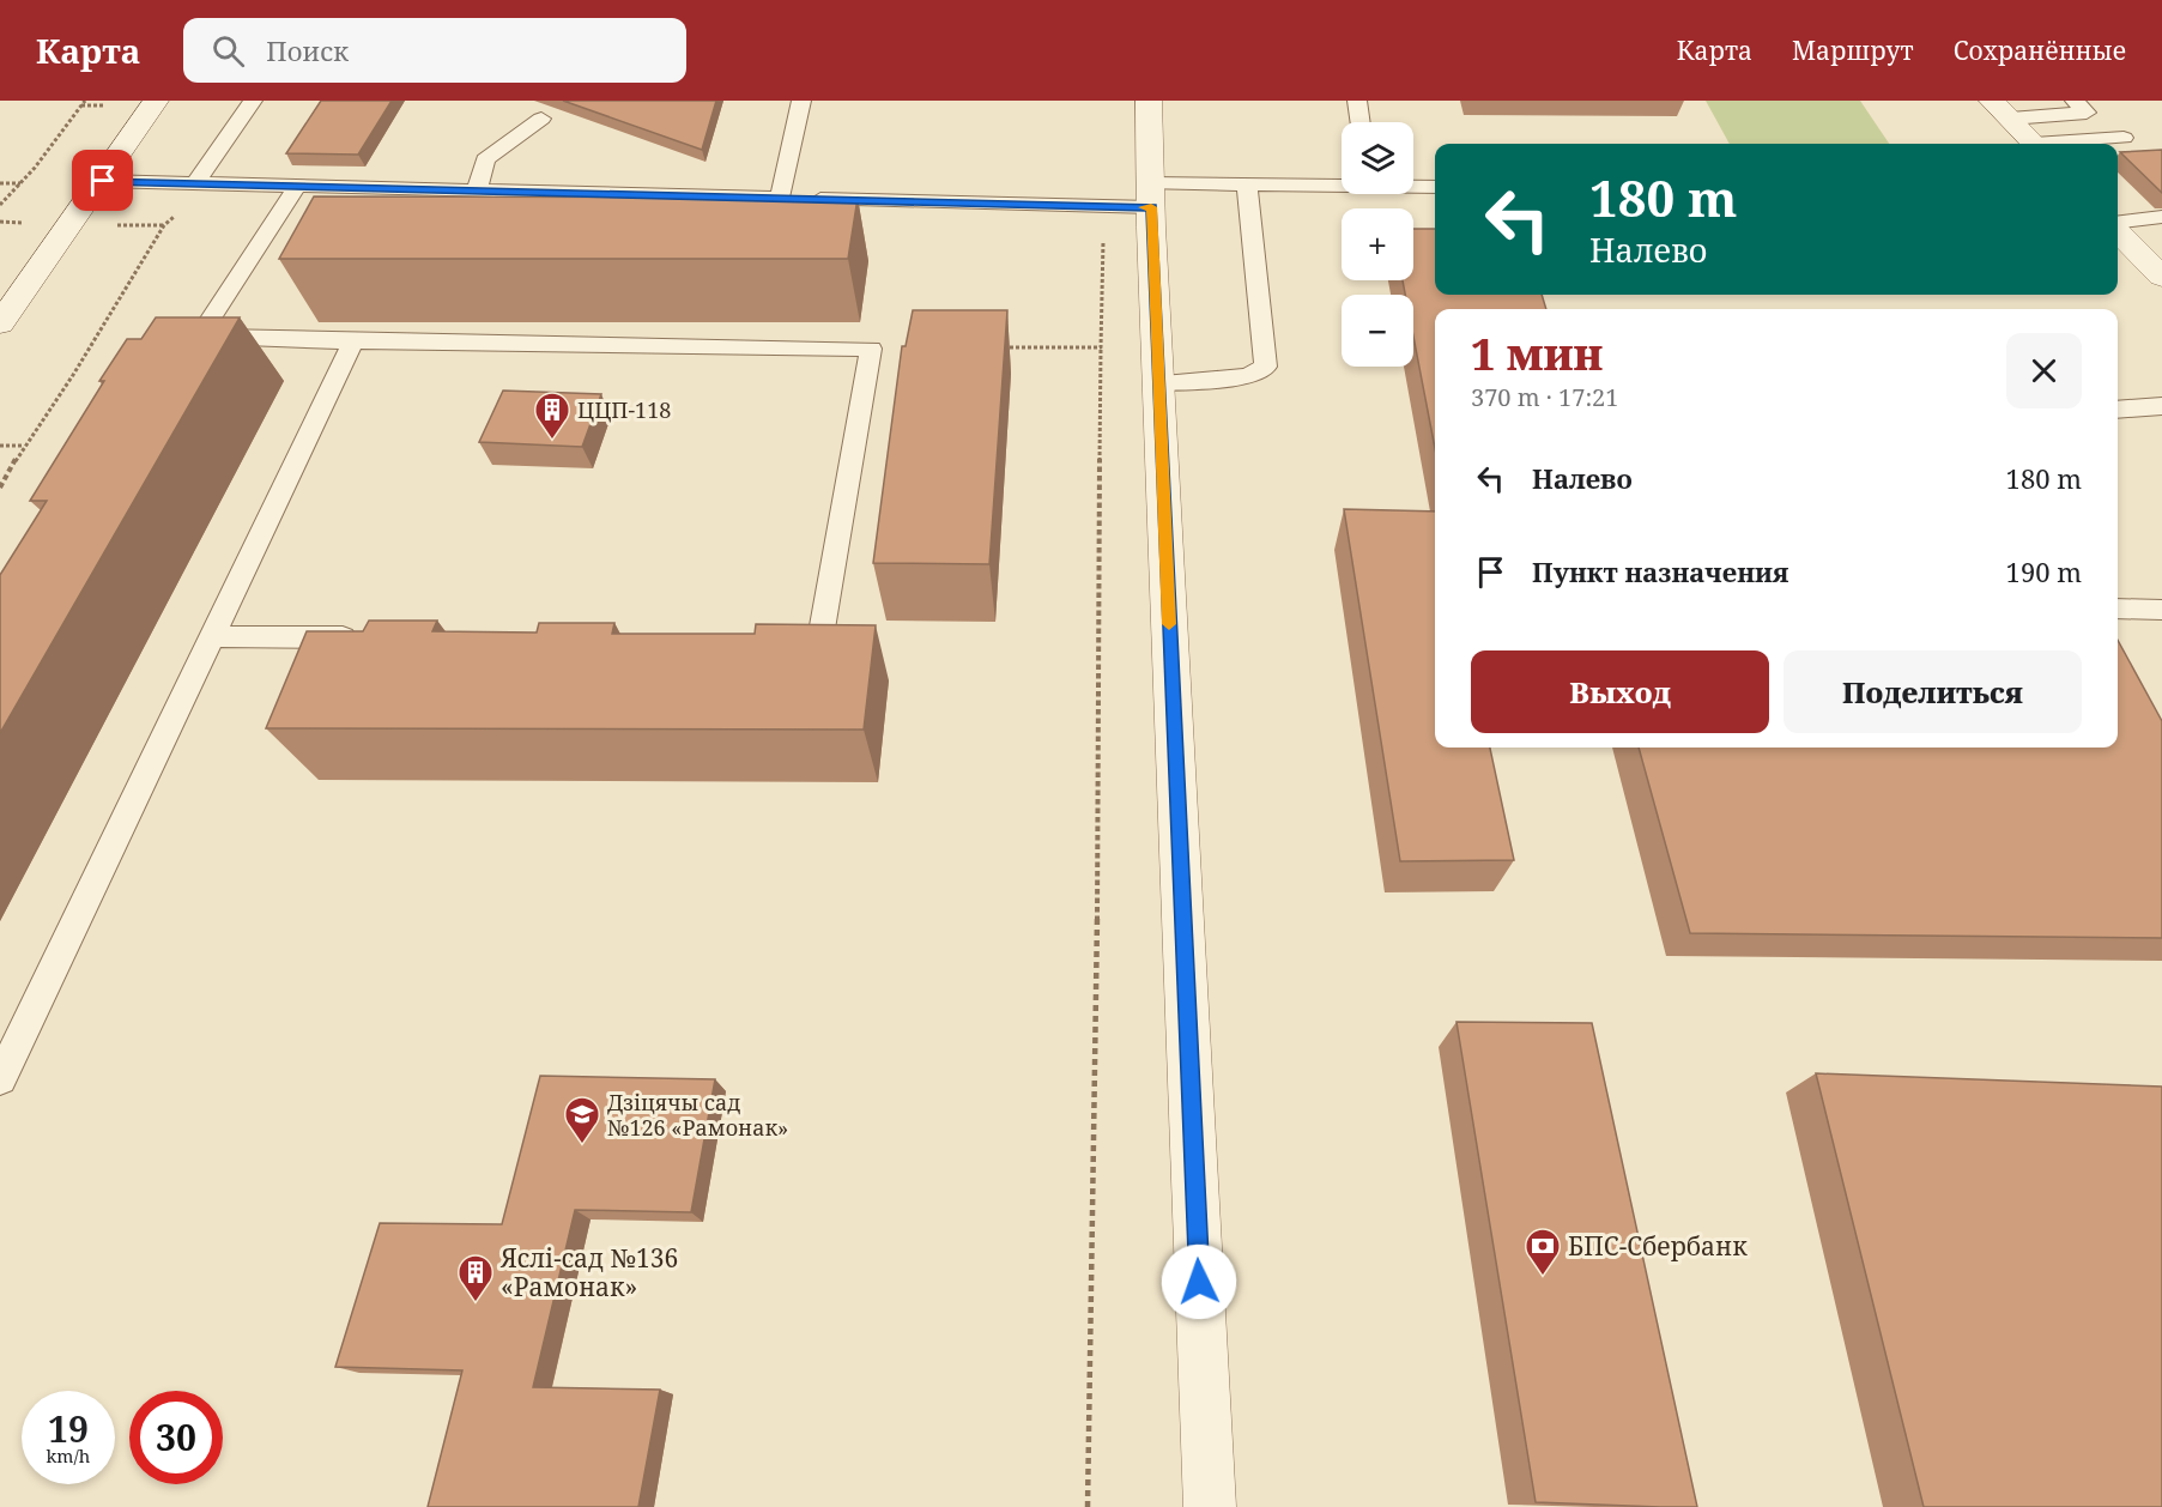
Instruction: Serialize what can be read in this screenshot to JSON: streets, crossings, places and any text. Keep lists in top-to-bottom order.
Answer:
{
  "places": {
    "building": ["ЦЦП-118", "Яслі-сад №136 «Рамонак»"],
    "school or university": ["Дзіцячы сад №126 «Рамонак»"],
    "bank": ["БПС-Сбербанк"]
  },
  "page": {
    "header": "Карта",
    "search": "Поиск",
    "nav": ["Карта", "Маршрут", "Сохранённые"],
    "map_buttons": ["+", "−"],
    "turn": ["180 m", "Налево"],
    "heading": ["1 мин", "370 m · 17:21"],
    "list": [
      {
        "name": "Налево",
        "value": "180 m"
      },
      {
        "name": "Пункт назначения",
        "value": "190 m"
      }
    ],
    "buttons": ["Выход", "Поделиться"],
    "speed": "19 km/h",
    "limit": "30"
  }
}
